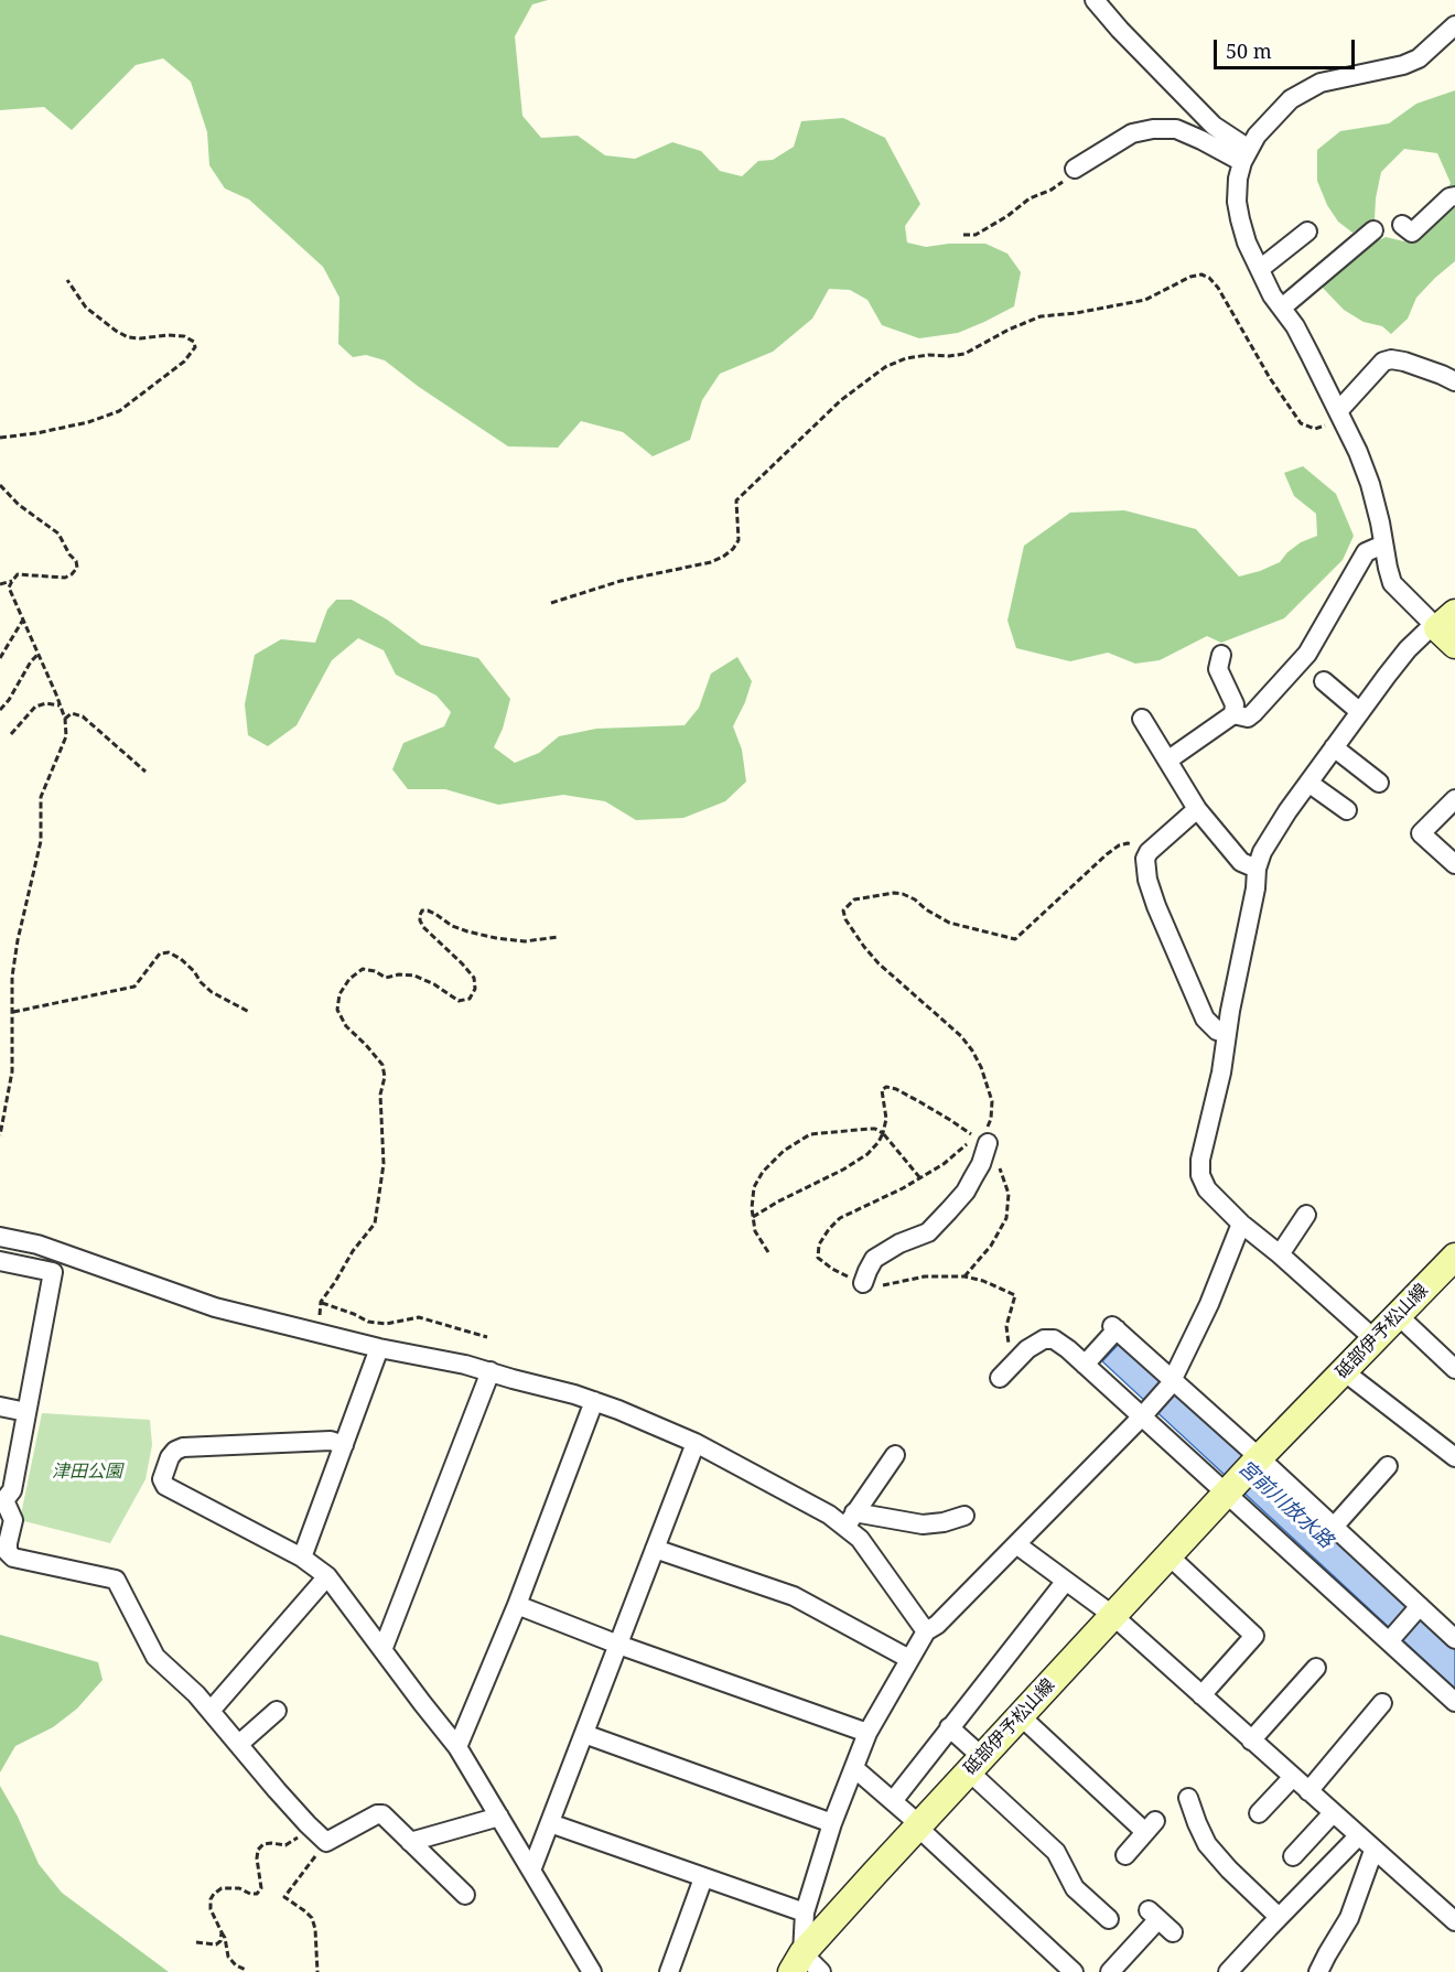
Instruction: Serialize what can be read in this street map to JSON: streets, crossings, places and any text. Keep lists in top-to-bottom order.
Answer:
{
  "streets": {
    "main road": ["砥部伊予松山線"]
  },
  "water": ["宮前川放水路"],
  "parks": ["津田公園"],
  "scale_bar": "50 m"
}
